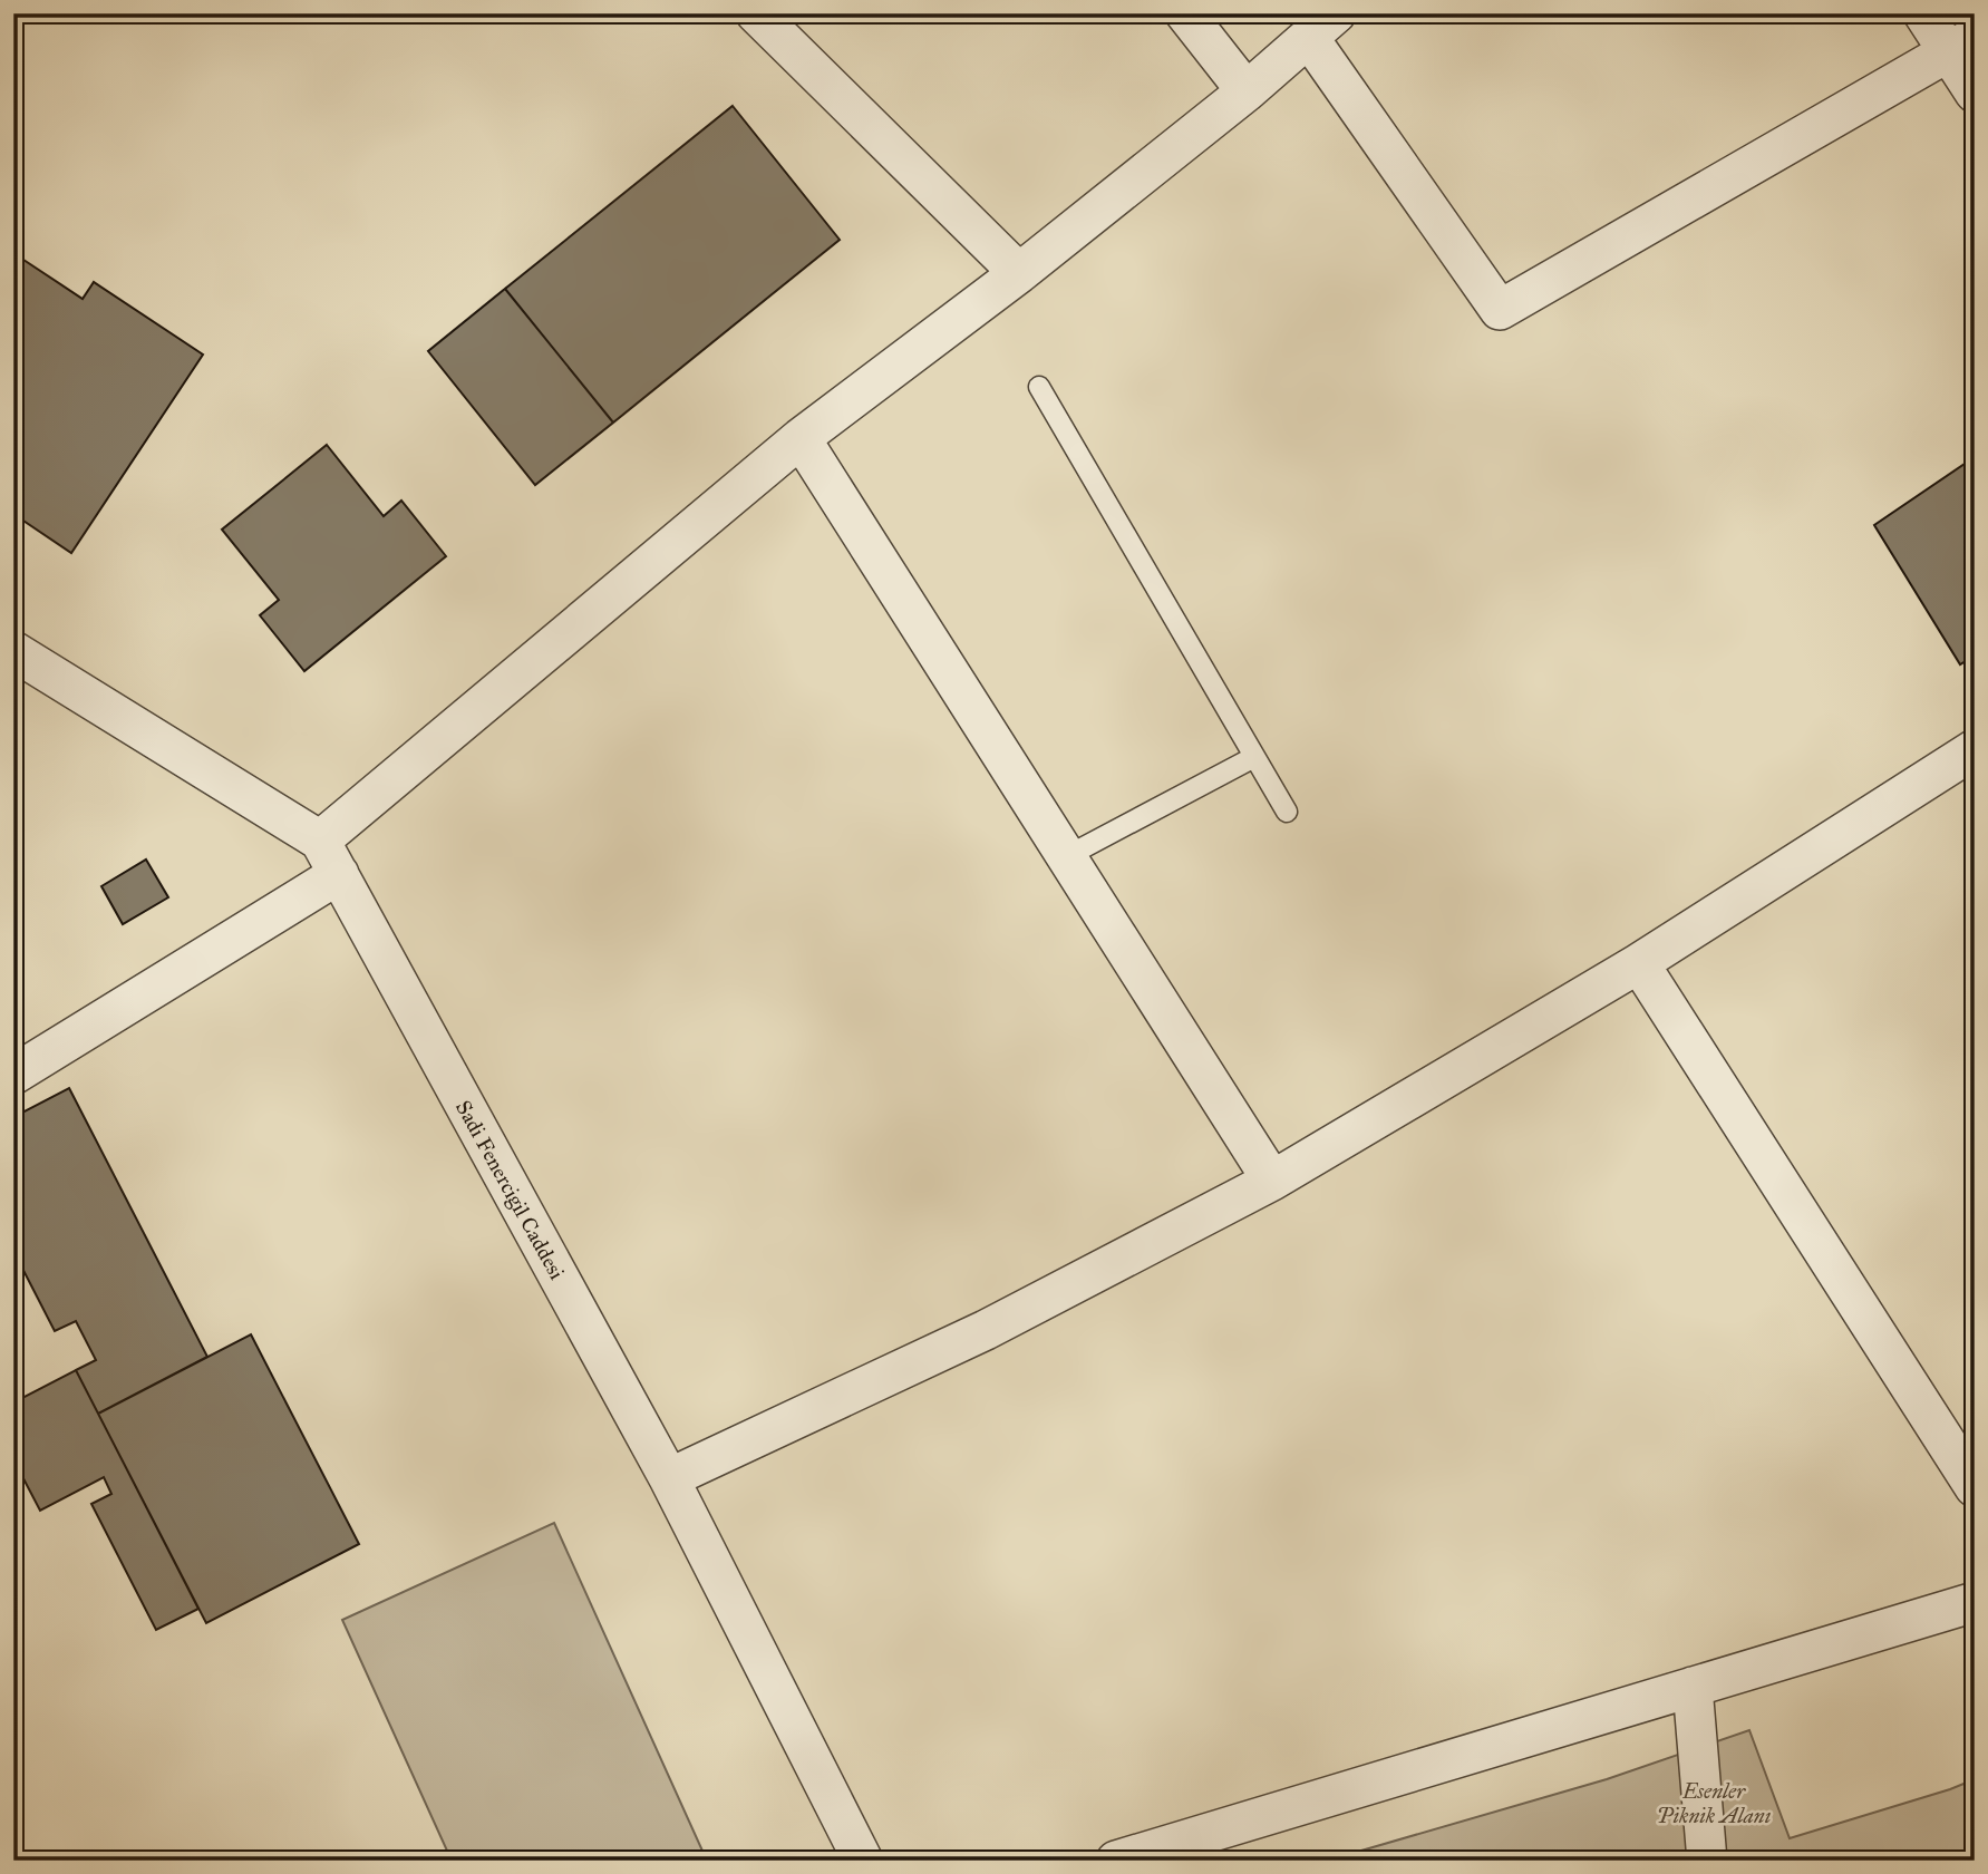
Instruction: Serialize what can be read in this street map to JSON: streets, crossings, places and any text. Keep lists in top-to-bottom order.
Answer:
{
  "streets": {
    "street": ["Sadi Fenercigil Caddesi"]
  },
  "parks": ["Esenler Piknik Alanı"]
}
